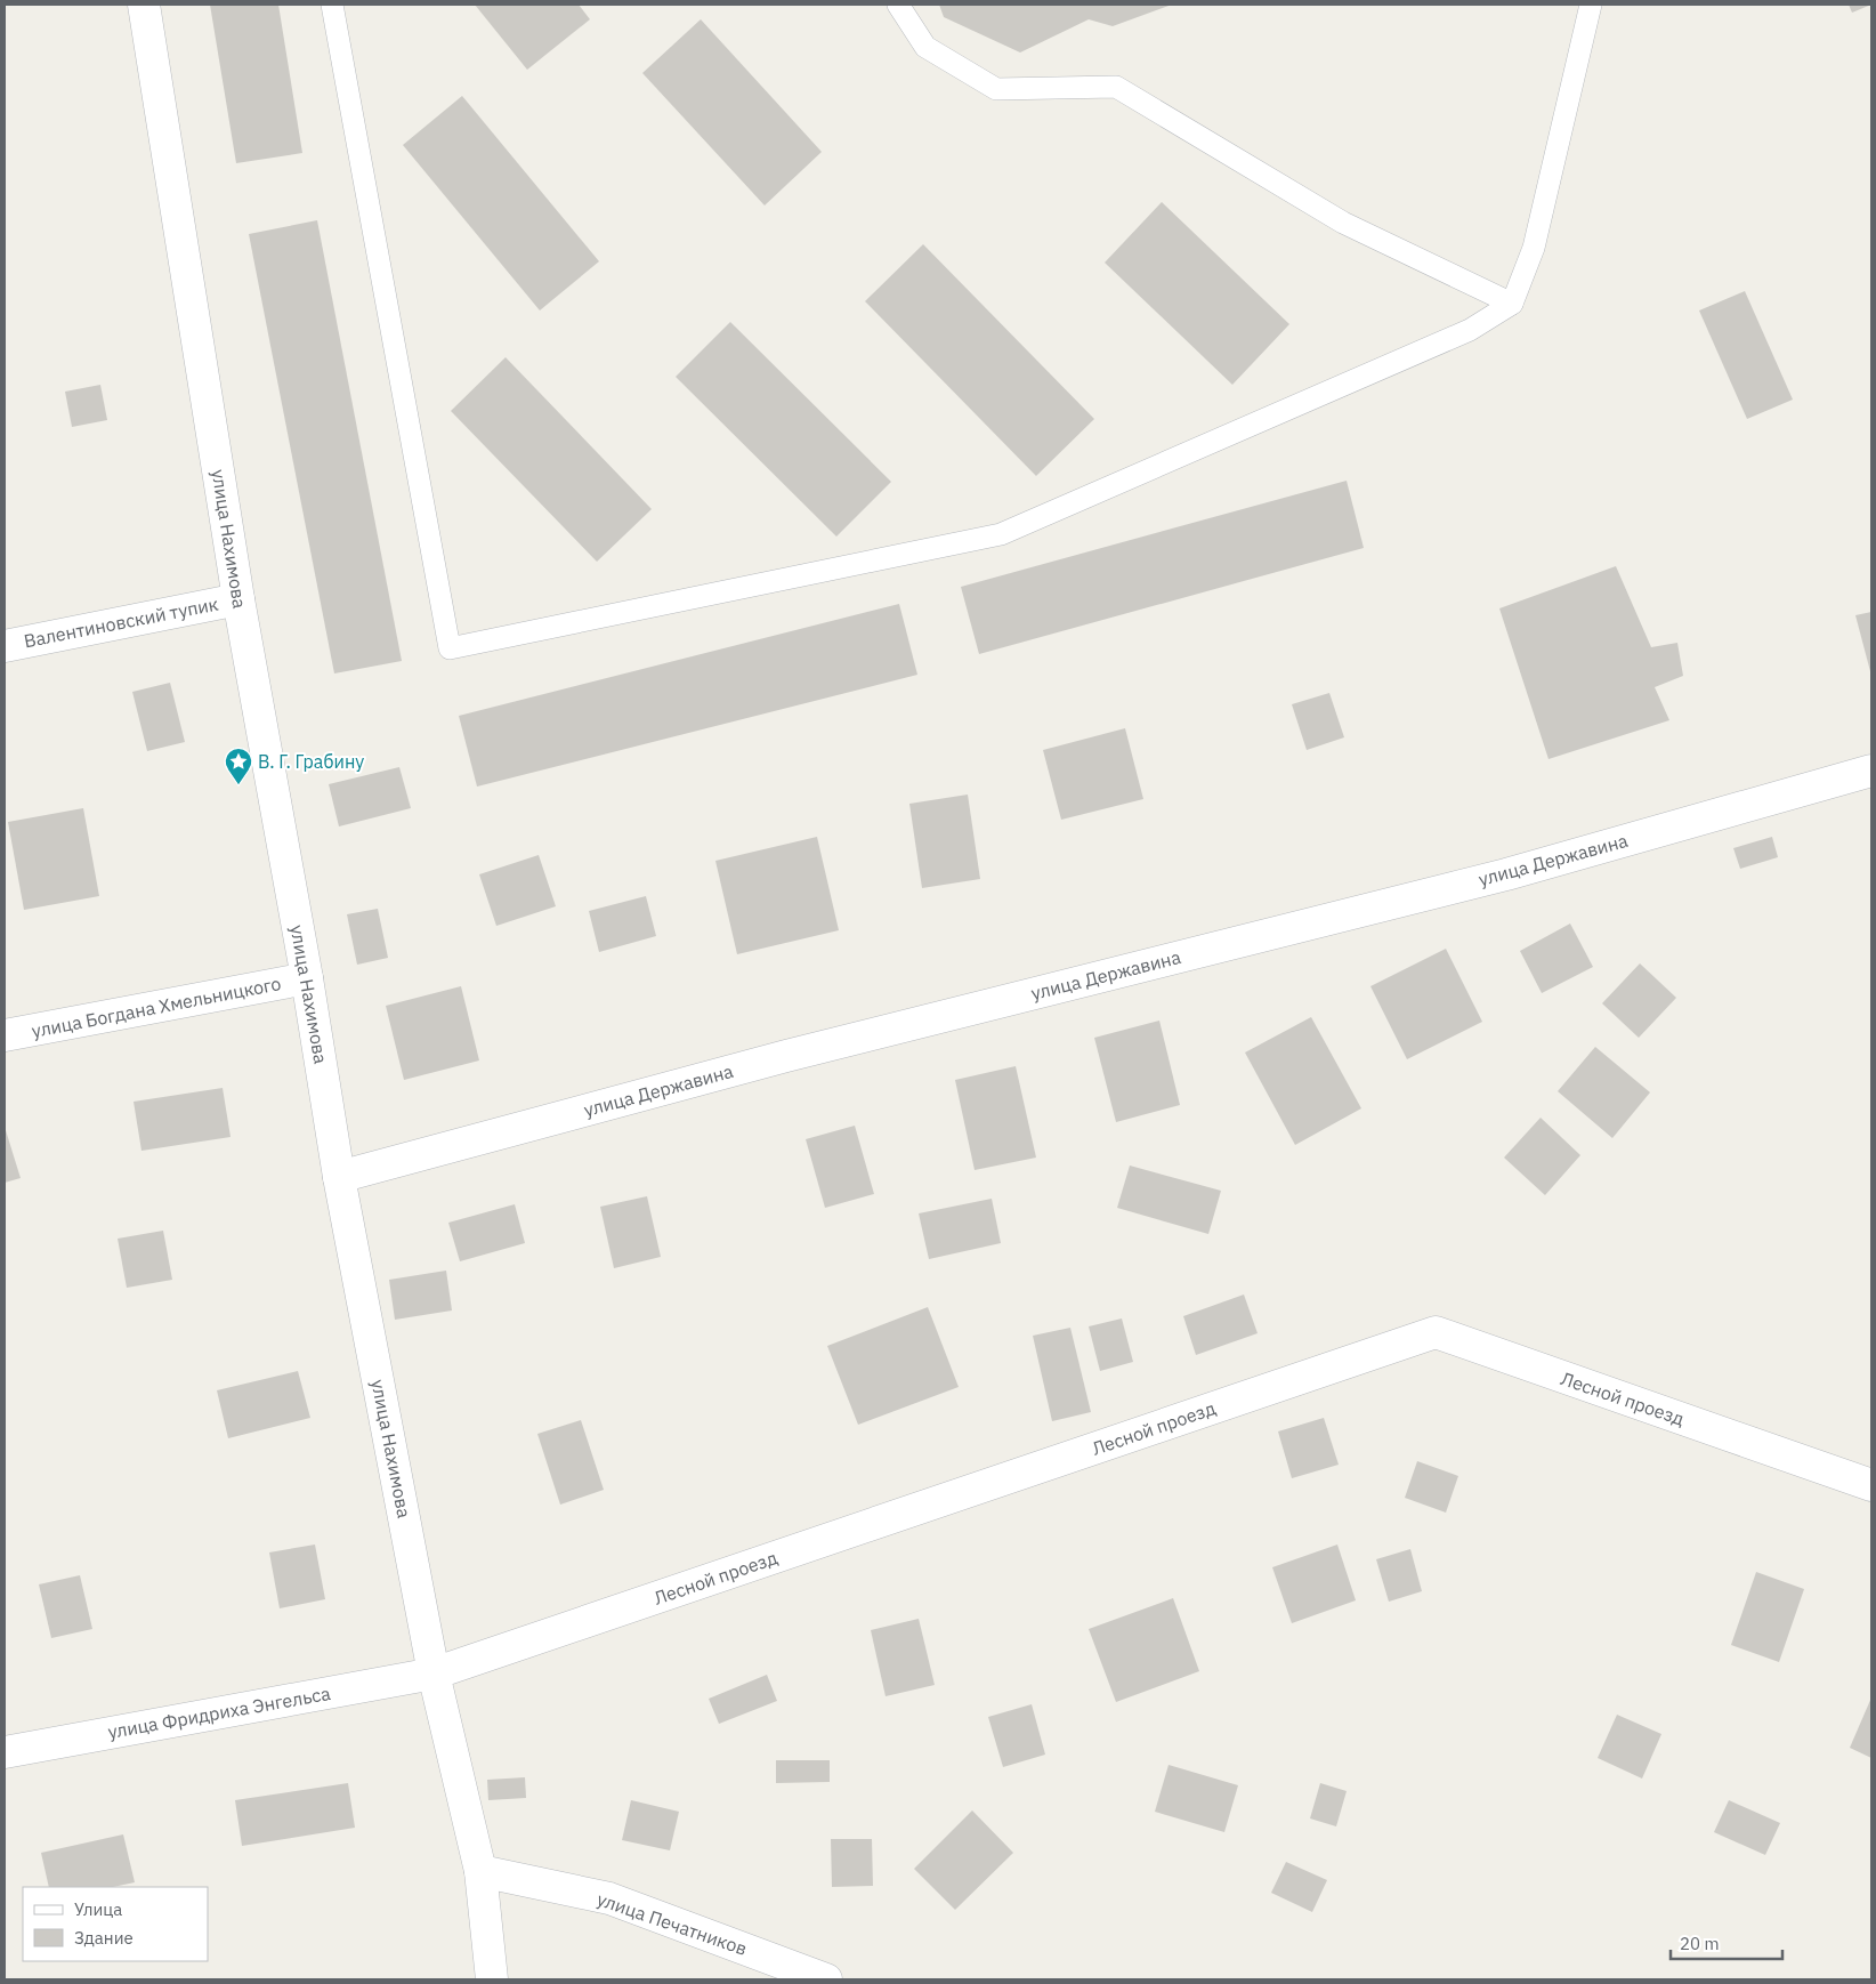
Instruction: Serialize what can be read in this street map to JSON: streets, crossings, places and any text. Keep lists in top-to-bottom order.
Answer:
{
  "streets": {
    "street": [
      "улица Нахимова",
      "Валентиновский тупик",
      "улица Державина",
      "улица Богдана Хмельницкого",
      "Лесной проезд",
      "улица Фридриха Энгельса",
      "улица Печатников"
    ]
  },
  "crossings": [
    ["улица Нахимова", "Валентиновский тупик"],
    ["улица Нахимова", "улица Державина"],
    ["улица Нахимова", "улица Богдана Хмельницкого"],
    ["улица Нахимова", "Лесной проезд"],
    ["улица Нахимова", "улица Фридриха Энгельса"],
    ["улица Нахимова", "улица Печатников"],
    ["Лесной проезд", "улица Фридриха Энгельса"]
  ],
  "places": {
    "place": ["В. Г. Грабину"]
  },
  "legend": ["Улица", "Здание"],
  "scale_bar": "20 m"
}
